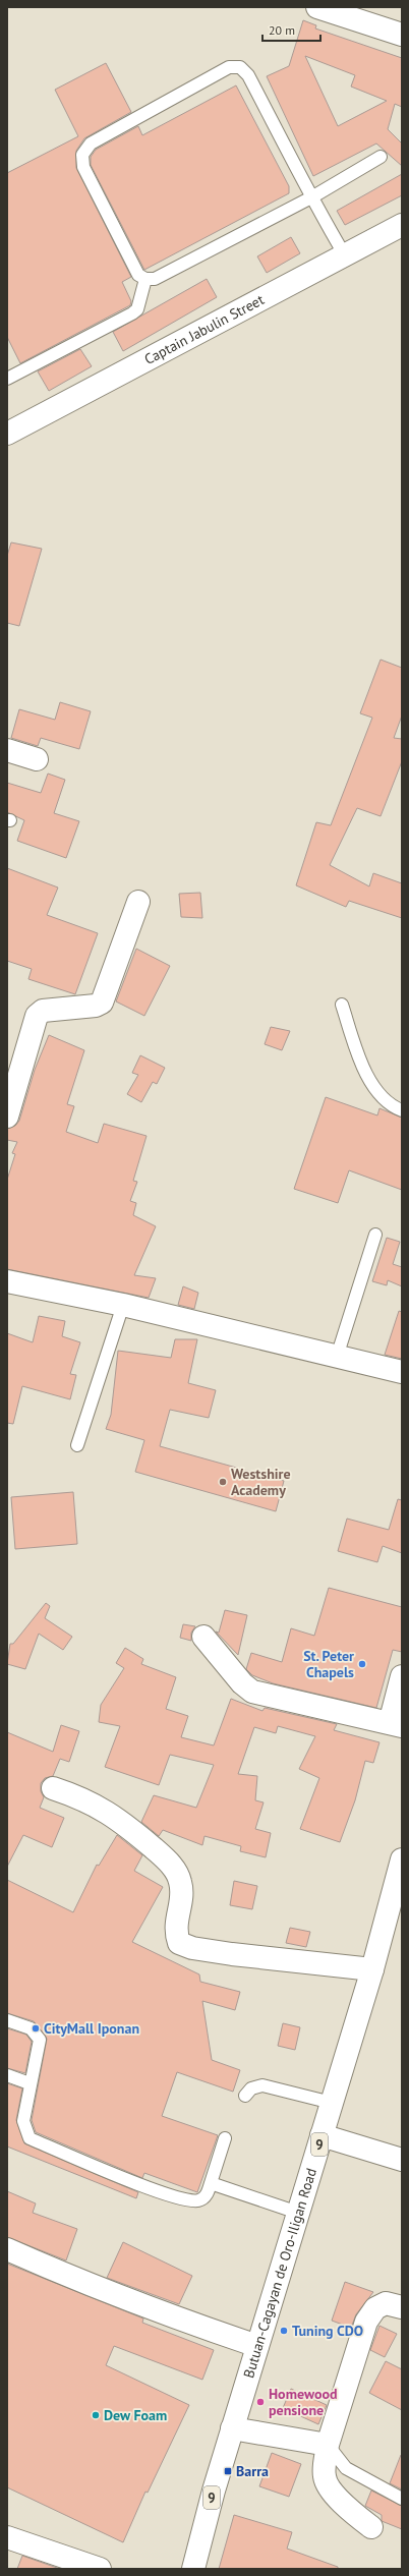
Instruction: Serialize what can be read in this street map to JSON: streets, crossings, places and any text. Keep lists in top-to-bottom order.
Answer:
{
  "streets": {
    "main road": ["Captain Jabulin Street", "9", "Butuan-Cagayan de Oro-Iligan Road"]
  },
  "places": {
    "other": [
      "Westshire Academy",
      "St. Peter Chapels",
      "CityMall Iponan",
      "Tuning CDO",
      "Homewood pensione",
      "Dew Foam"
    ],
    "transit": ["Barra"]
  },
  "scale_bar": "20 m"
}
